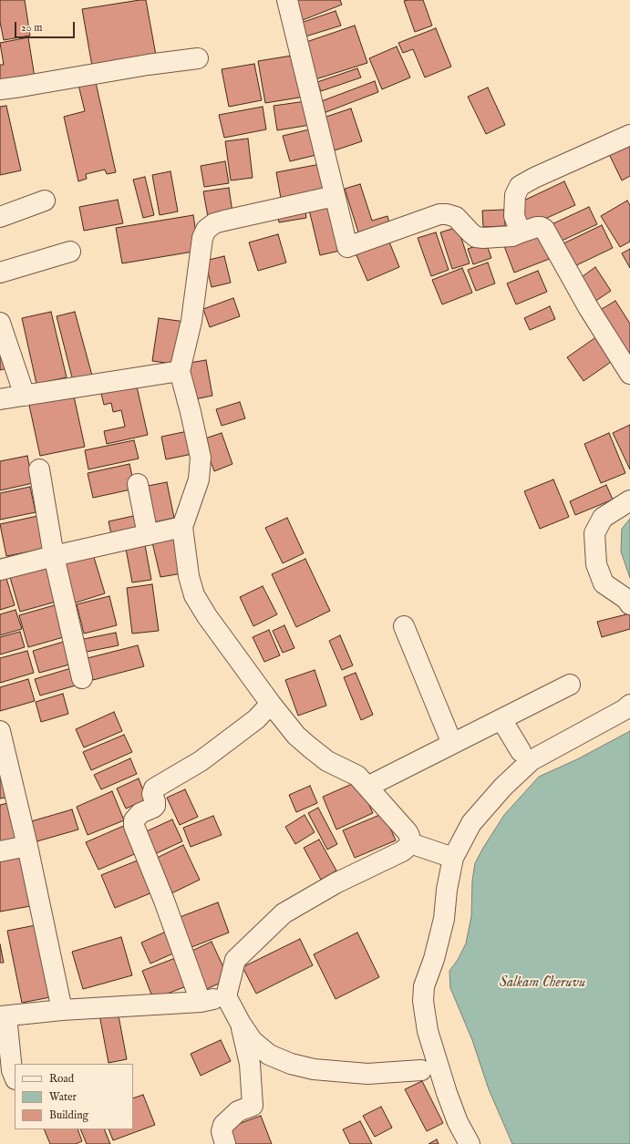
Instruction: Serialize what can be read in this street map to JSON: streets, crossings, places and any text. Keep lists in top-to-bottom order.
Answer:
{
  "water": ["Salkam Cheruvu"],
  "legend": ["Road", "Water", "Building"],
  "scale_bar": "20 m"
}
